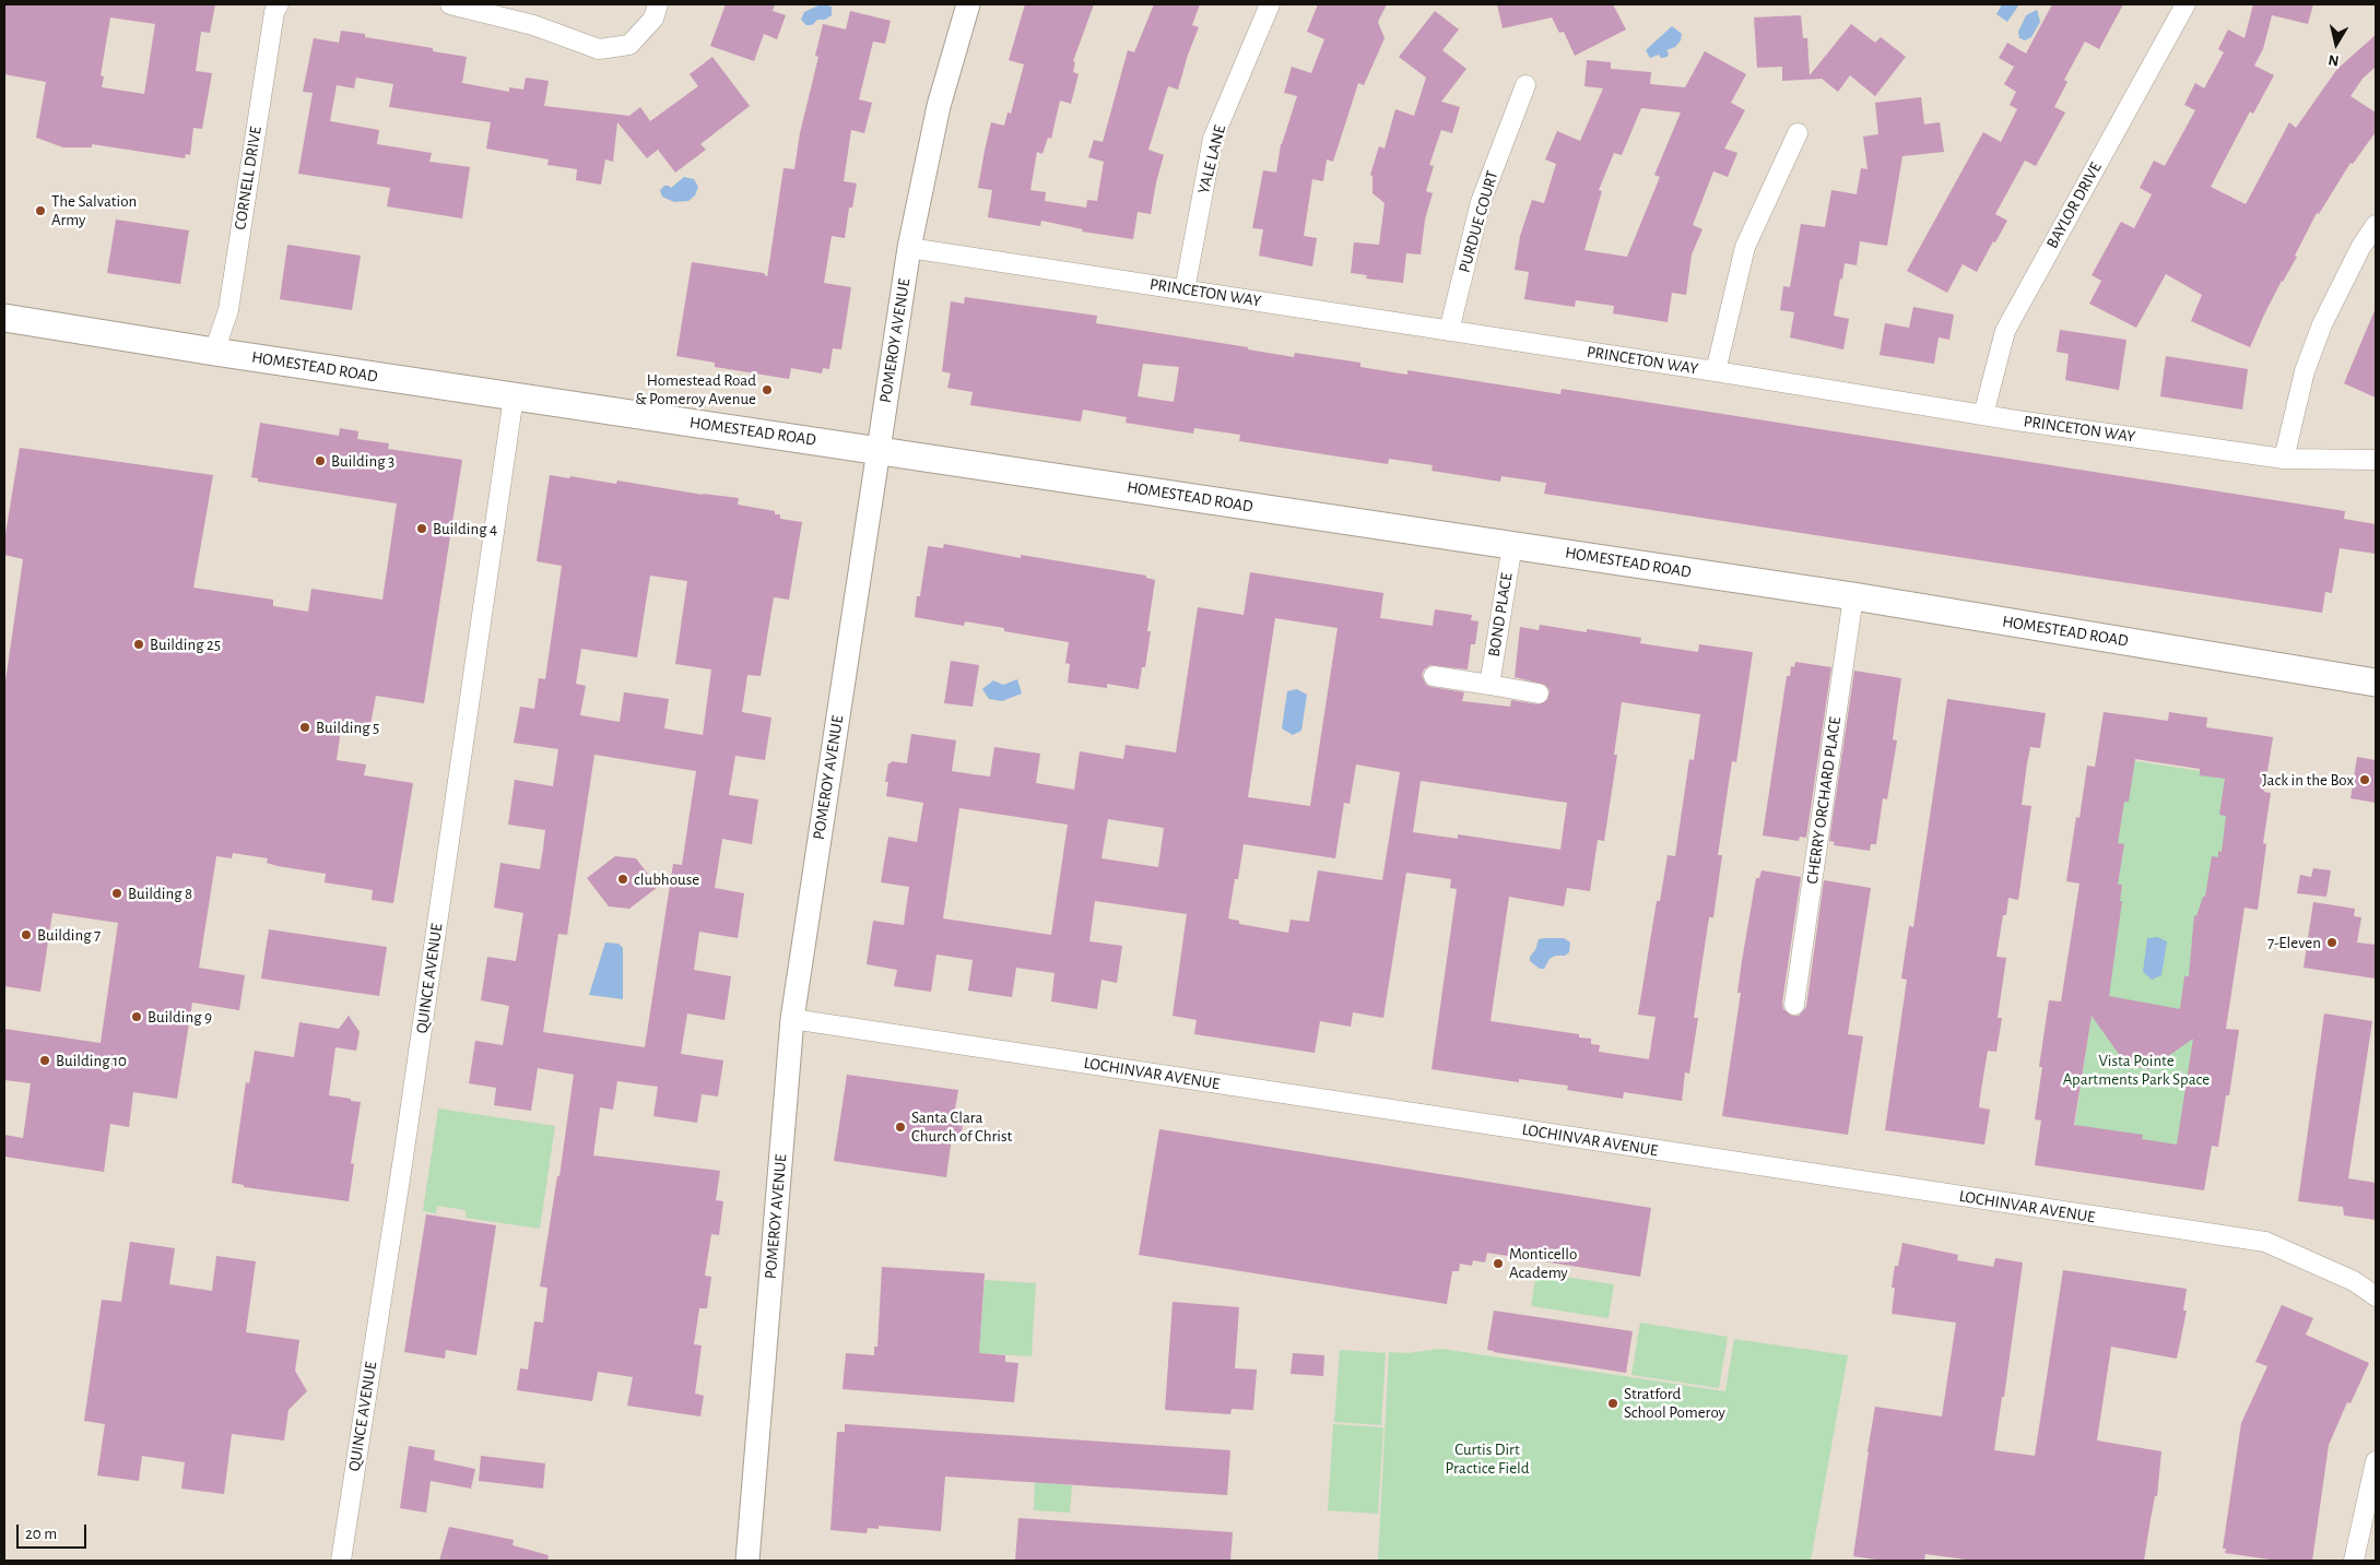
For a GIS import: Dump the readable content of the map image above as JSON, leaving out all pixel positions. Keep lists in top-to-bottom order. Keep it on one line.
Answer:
{"streets":{"main road":["HOMESTEAD ROAD"],"street":["YALE LANE","CORNELL DRIVE","BAYLOR DRIVE","PURDUE COURT","PRINCETON WAY","POMEROY AVENUE","BOND PLACE","CHERRY ORCHARD PLACE","QUINCE AVENUE","LOCHINVAR AVENUE"]},"crossings":[["YALE LANE","PRINCETON WAY"],["CORNELL DRIVE","HOMESTEAD ROAD"],["BAYLOR DRIVE","PRINCETON WAY"],["PURDUE COURT","PRINCETON WAY"],["PRINCETON WAY","POMEROY AVENUE"],["POMEROY AVENUE","HOMESTEAD ROAD"],["POMEROY AVENUE","LOCHINVAR AVENUE"],["HOMESTEAD ROAD","BOND PLACE"],["HOMESTEAD ROAD","CHERRY ORCHARD PLACE"],["HOMESTEAD ROAD","QUINCE AVENUE"]],"parks":["Vista Pointe Apartments Park Space","Curtis Dirt Practice Field"],"places":["The Salvation Army","Homestead Road & Pomeroy Avenue","Building 3","Building 4","Building 25","Building 5","Jack in the Box","clubhouse","Building 8","Building 7","7-Eleven","Building 9","Building 10","Santa Clara Church of Christ","Monticello Academy","Stratford School Pomeroy"],"scale_bar":"20 m","north":"bottom"}
